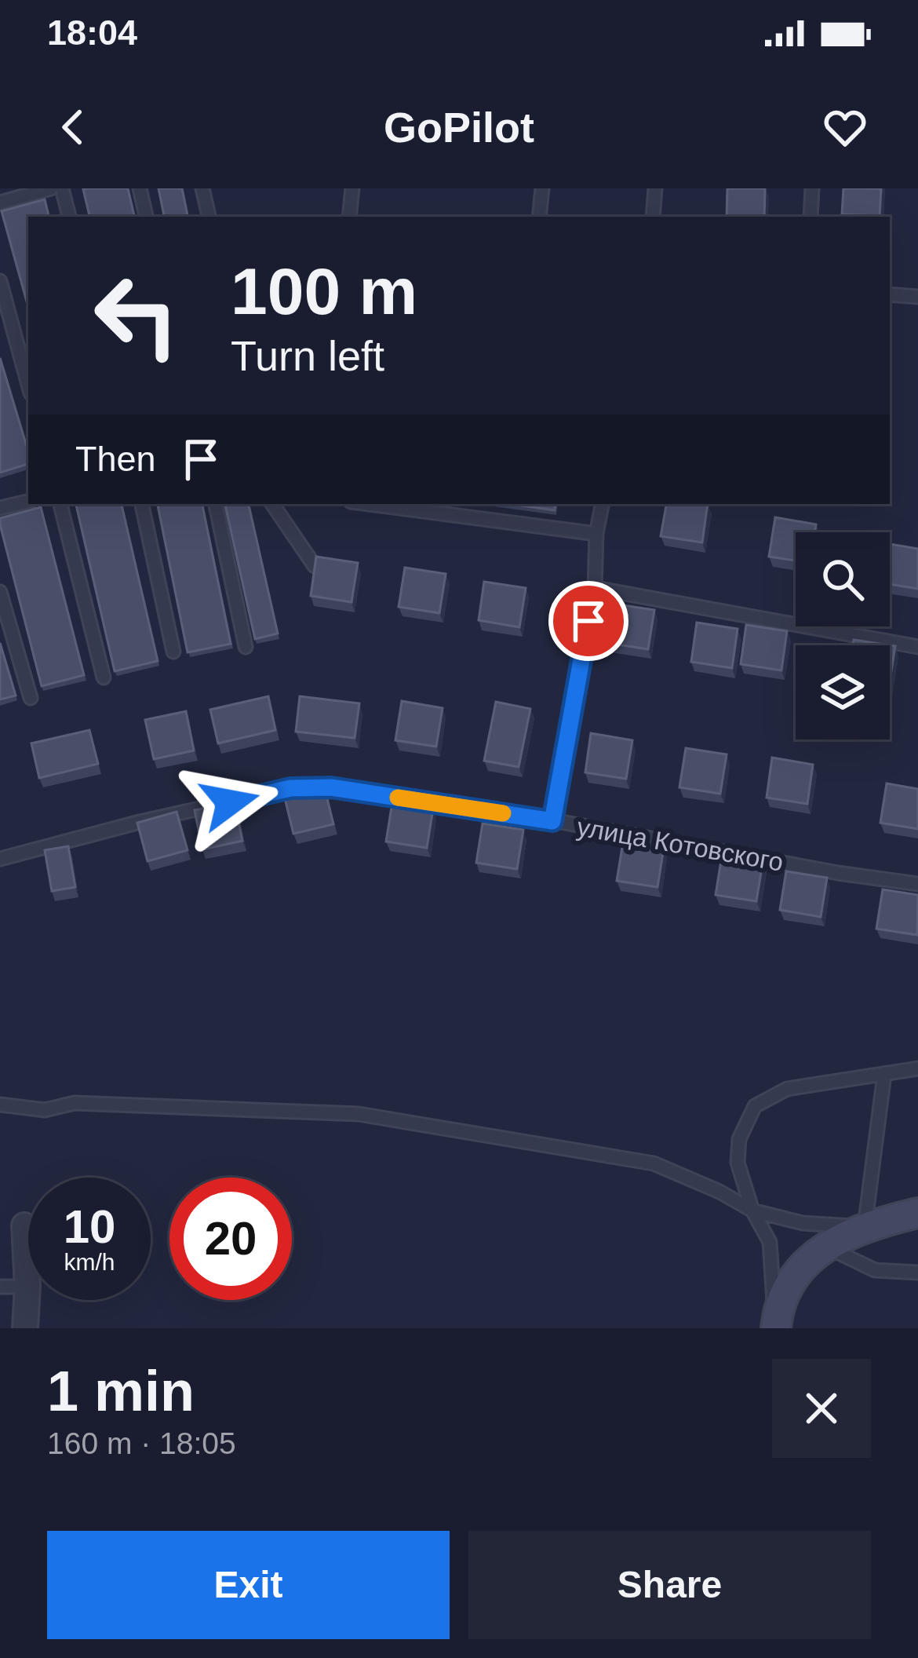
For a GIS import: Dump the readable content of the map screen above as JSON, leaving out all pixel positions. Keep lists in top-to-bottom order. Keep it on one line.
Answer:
{"streets":{"lane":["улица Котовского"]},"page":{"status":"18:04","header":"GoPilot","turn":["100 m","Turn left"],"then":"Then","speed":"10 km/h","limit":"20","heading":["1 min","160 m · 18:05"],"buttons":["Exit","Share"]}}
